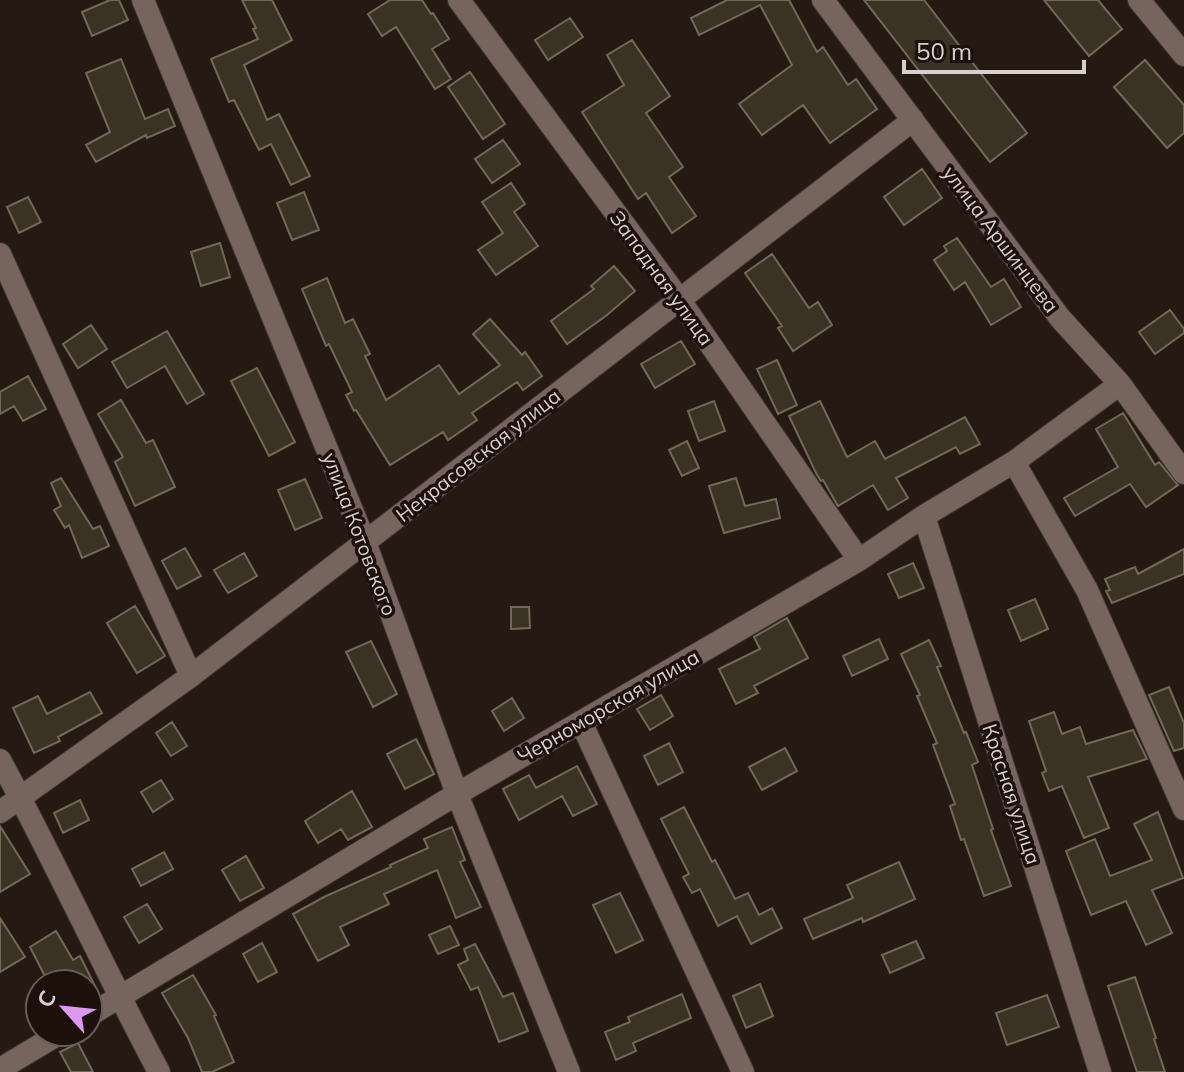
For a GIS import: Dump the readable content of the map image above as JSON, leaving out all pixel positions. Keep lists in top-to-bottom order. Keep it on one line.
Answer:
{"streets":{"street":["улица Аршинцева","Западная улица","Некрасовская улица","улица Котовского","Черноморская улица","Красная улица"]},"crossings":[["улица Аршинцева","Некрасовская улица"],["улица Аршинцева","Черноморская улица"],["Западная улица","Некрасовская улица"],["Западная улица","Черноморская улица"],["Некрасовская улица","улица Котовского"],["улица Котовского","Черноморская улица"],["Черноморская улица","Красная улица"]],"scale_bar":"50 m","north":"top left"}
